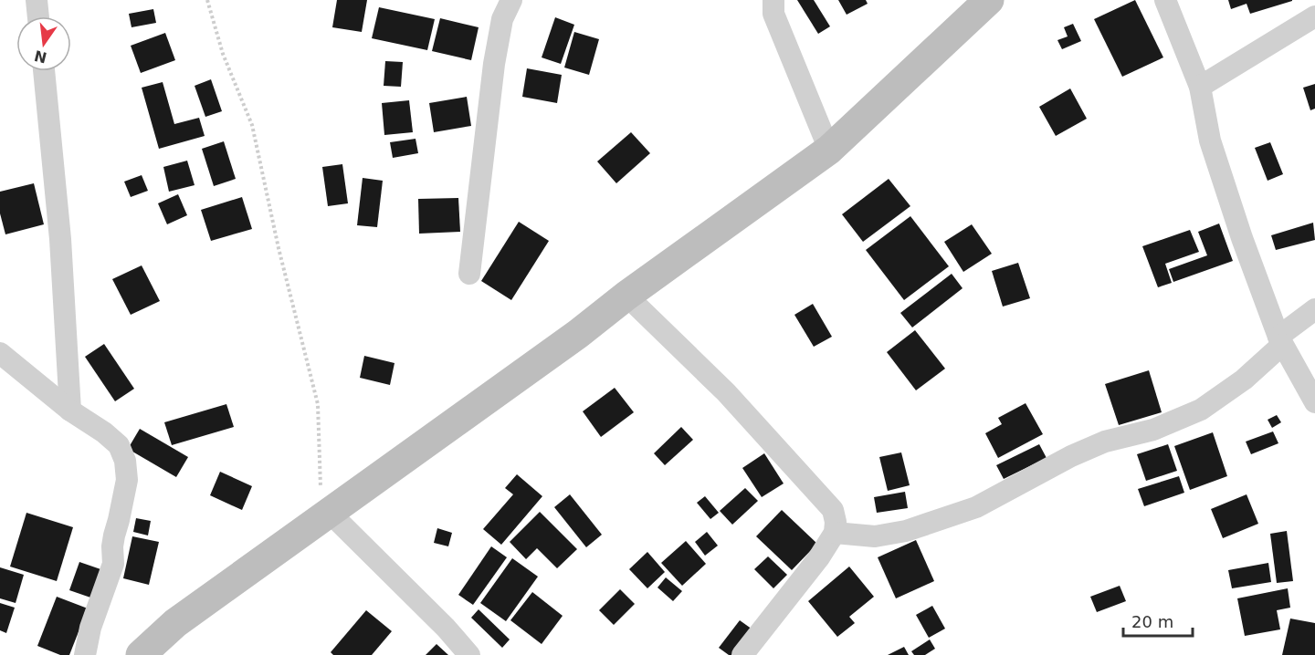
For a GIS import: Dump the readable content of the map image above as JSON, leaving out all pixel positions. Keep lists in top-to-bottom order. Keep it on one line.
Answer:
{"scale_bar":"20 m","north":"bottom"}
